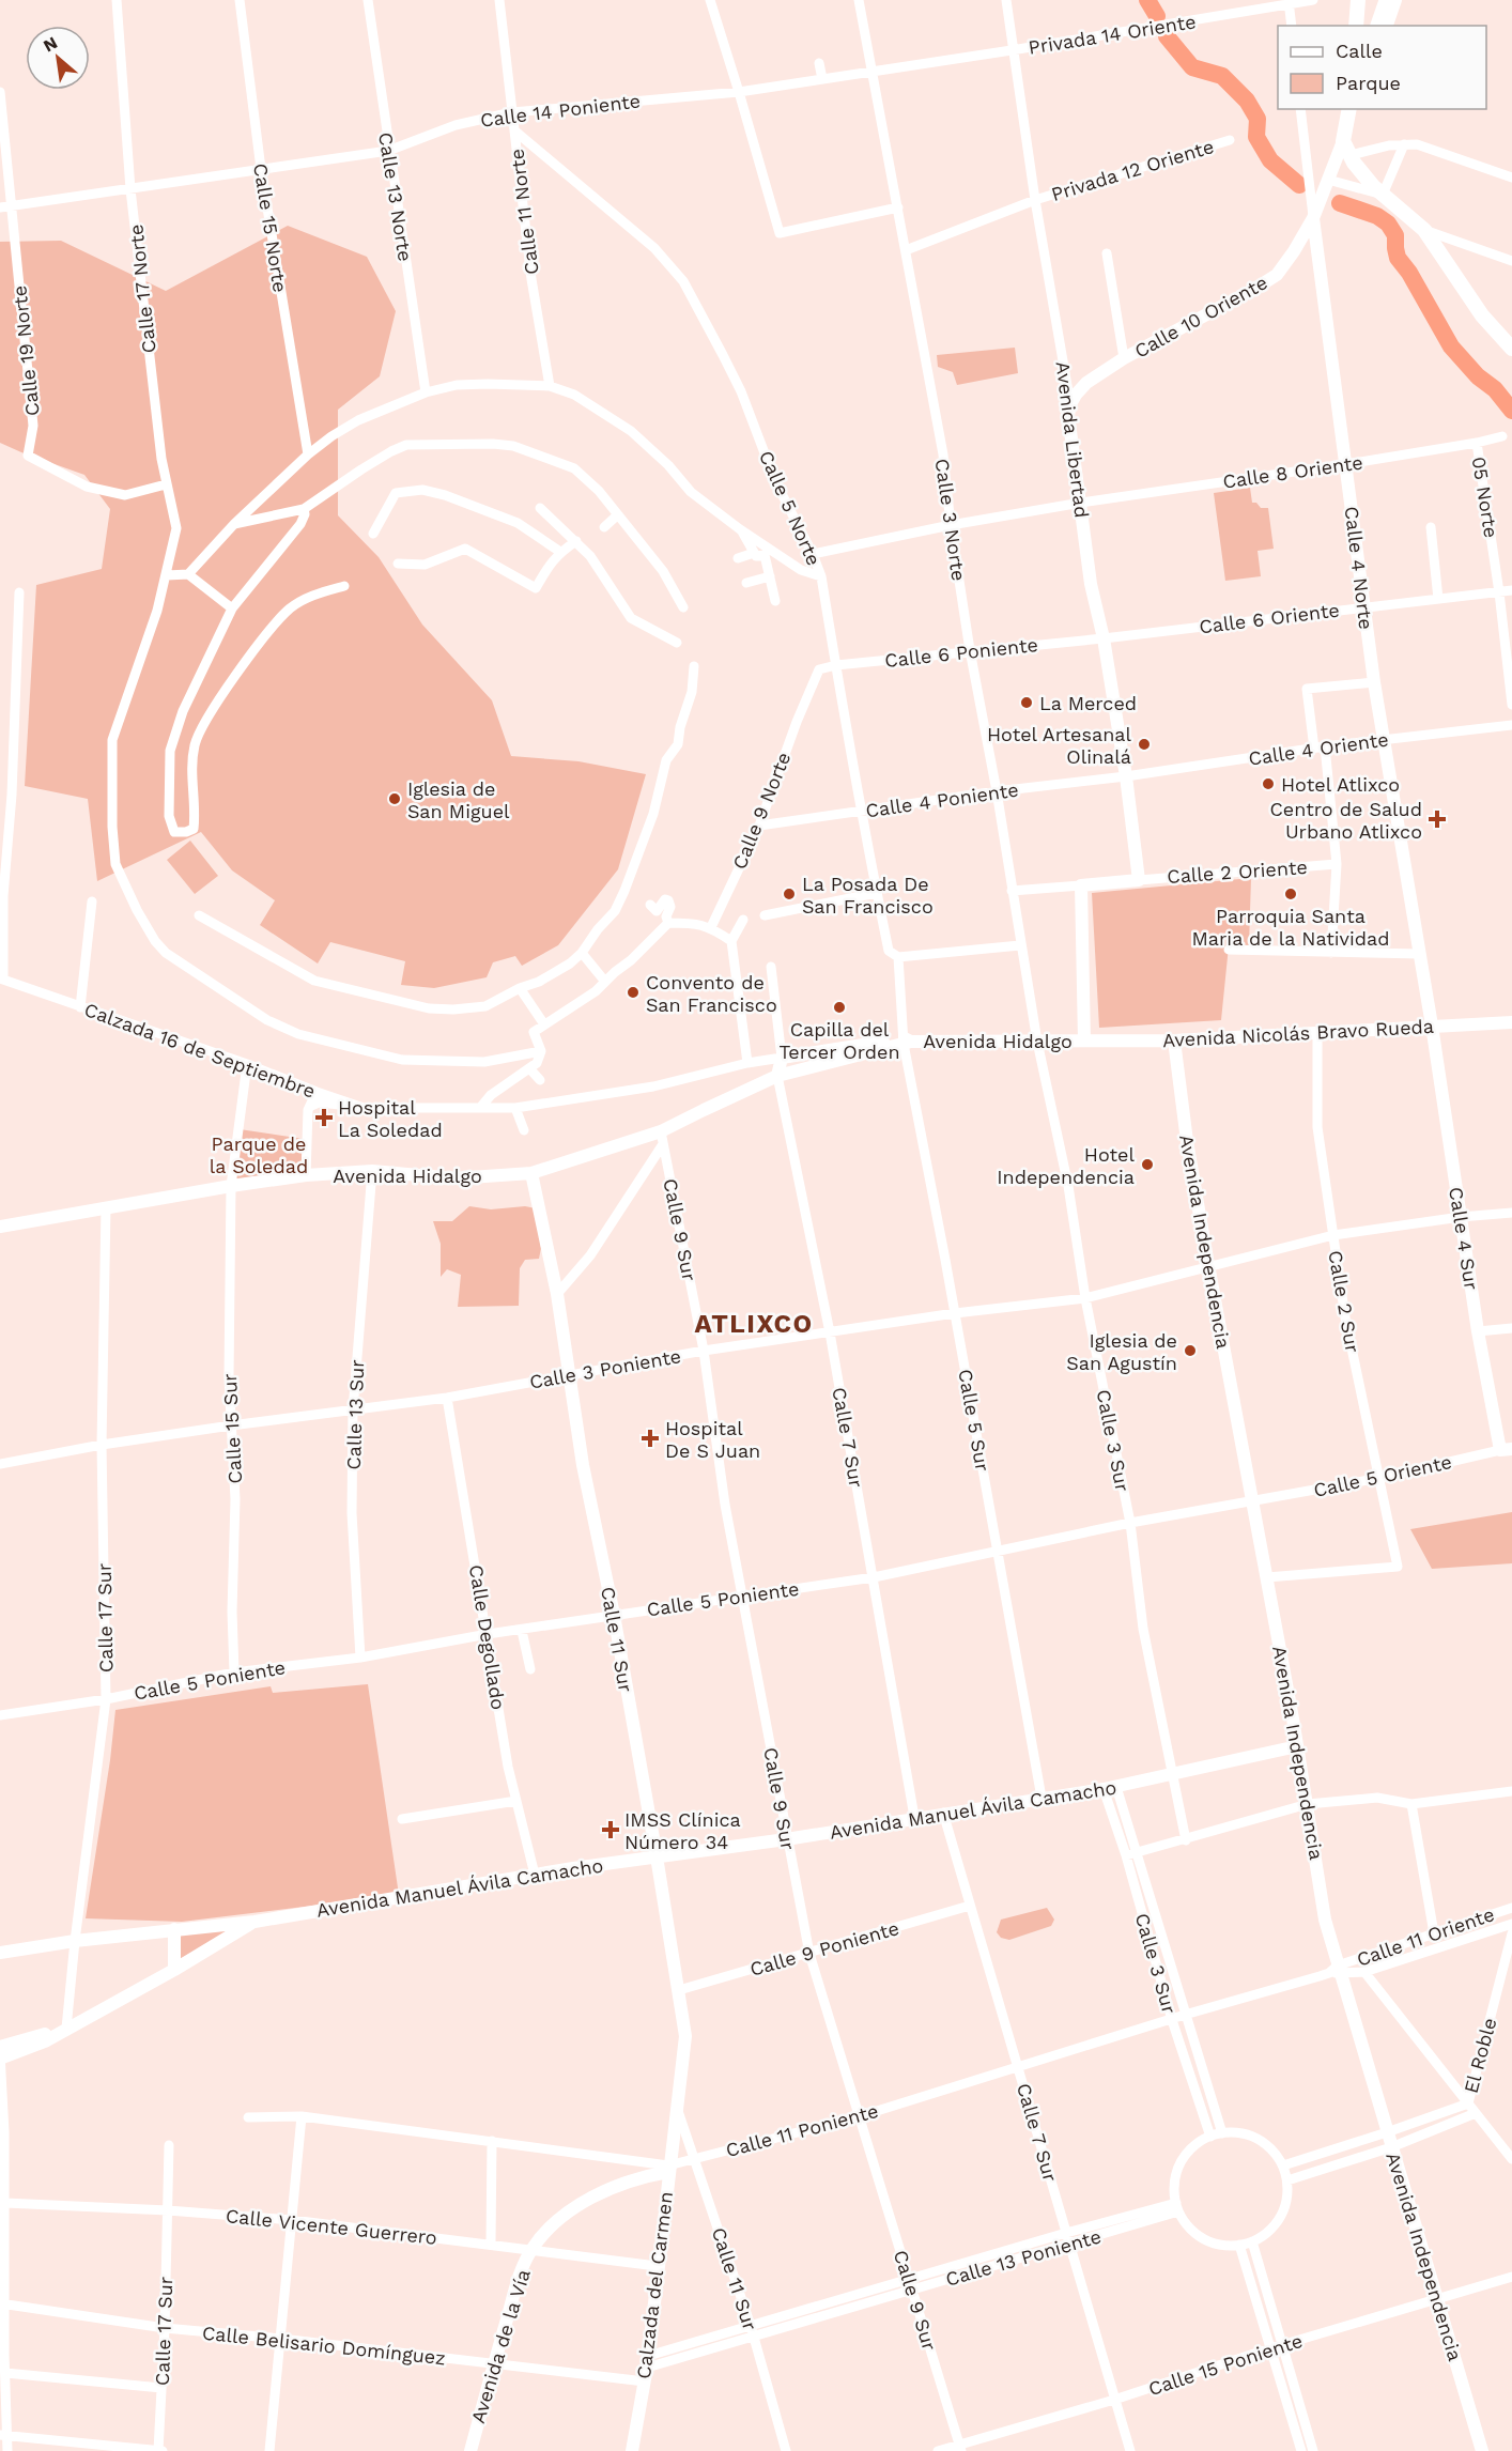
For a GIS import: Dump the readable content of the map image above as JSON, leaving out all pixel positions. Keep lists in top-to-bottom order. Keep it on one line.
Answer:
{"streets":{"main road":["Calle 10 Oriente","Avenida Libertad","Calle 4 Norte","Avenida Nicolás Bravo Rueda","Avenida Hidalgo","Calle 4 Sur","Avenida Independencia","Calle 7 Sur","Calle 11 Sur","Avenida Manuel Ávila Camacho","Calzada del Carmen","Avenida de la Vía"],"street":["Privada 14 Oriente","Calle 14 Poniente","Privada 12 Oriente","Calle 13 Norte","Calle 11 Norte","Calle 15 Norte","Calle 17 Norte","Calle 19 Norte","Calle 8 Oriente","05 Norte","Calle 5 Norte","Calle 3 Norte","Calle 6 Oriente","Calle 6 Poniente","Calle 4 Oriente","Calle 4 Poniente","Calle 9 Norte","Calle 2 Oriente","Calzada 16 de Septiembre","Calle 9 Sur","Calle 2 Sur","Calle 3 Poniente","Calle 13 Sur","Calle 5 Sur","Calle 15 Sur","Calle 3 Sur","Calle 5 Oriente","Calle 5 Poniente","Calle 17 Sur","Calle Degollado","Calle 11 Oriente","Calle 9 Poniente","El Roble","Calle 11 Poniente","Calle Vicente Guerrero","Calle 13 Poniente","Calle Belisario Domínguez","Calle 15 Poniente"]},"crossings":[["Privada 14 Oriente","Calle 14 Poniente"],["Privada 14 Oriente","Avenida Libertad"],["Calle 14 Poniente","Calle 13 Norte"],["Calle 14 Poniente","Calle 11 Norte"],["Calle 14 Poniente","Calle 15 Norte"],["Calle 14 Poniente","Calle 17 Norte"],["Calle 14 Poniente","Calle 19 Norte"],["Calle 14 Poniente","Avenida Libertad"],["Calle 14 Poniente","Calle 3 Norte"],["Privada 12 Oriente","Avenida Libertad"],["Privada 12 Oriente","Calle 3 Norte"],["Calle 11 Norte","Calle 5 Norte"],["Calle 17 Norte","Calle 19 Norte"],["Calle 10 Oriente","Avenida Libertad"],["Calle 10 Oriente","Calle 4 Norte"],["Avenida Libertad","Calle 8 Oriente"],["Avenida Libertad","Calle 6 Oriente"],["Avenida Libertad","Calle 6 Poniente"],["Avenida Libertad","Calle 4 Oriente"],["Avenida Libertad","Calle 4 Poniente"],["Avenida Libertad","Calle 2 Oriente"],["Calle 8 Oriente","05 Norte"],["Calle 8 Oriente","Calle 5 Norte"],["Calle 8 Oriente","Calle 3 Norte"],["Calle 8 Oriente","Calle 4 Norte"],["05 Norte","Calle 6 Oriente"],["Calle 5 Norte","Calle 6 Poniente"],["Calle 5 Norte","Calle 4 Poniente"],["Calle 5 Norte","Avenida Hidalgo"],["Calle 5 Norte","Calle 5 Sur"],["Calle 3 Norte","Calle 6 Poniente"],["Calle 3 Norte","Calle 4 Poniente"],["Calle 3 Norte","Avenida Hidalgo"],["Calle 3 Norte","Calle 3 Sur"],["Calle 4 Norte","Calle 6 Oriente"],["Calle 4 Norte","Calle 4 Oriente"],["Calle 4 Norte","Avenida Nicolás Bravo Rueda"],["Calle 4 Norte","Calle 4 Sur"],["Calle 6 Oriente","Calle 6 Poniente"],["Calle 6 Poniente","Calle 9 Norte"],["Calle 4 Oriente","Calle 4 Poniente"],["Calle 4 Poniente","Calle 9 Norte"],["Avenida Nicolás Bravo Rueda","Avenida Hidalgo"],["Avenida Nicolás Bravo Rueda","Calle 4 Sur"],["Avenida Nicolás Bravo Rueda","Avenida Independencia"],["Avenida Nicolás Bravo Rueda","Calle 2 Sur"],["Avenida Hidalgo","Calzada 16 de Septiembre"],["Avenida Hidalgo","Calle 9 Sur"],["Avenida Hidalgo","Calle 13 Sur"],["Avenida Hidalgo","Calle 5 Sur"],["Avenida Hidalgo","Calle 15 Sur"],["Avenida Hidalgo","Calle 7 Sur"],["Avenida Hidalgo","Calle 3 Sur"],["Avenida Hidalgo","Calle 17 Sur"],["Avenida Hidalgo","Calle 11 Sur"],["Calzada 16 de Septiembre","Calle 7 Sur"],["Calle 9 Sur","Calle 3 Poniente"],["Calle 9 Sur","Calle 5 Poniente"],["Calle 9 Sur","Avenida Manuel Ávila Camacho"],["Calle 9 Sur","Calle 9 Poniente"],["Calle 9 Sur","Calle 11 Poniente"],["Calle 9 Sur","Calle 13 Poniente"],["Calle 9 Sur","Calle 15 Poniente"],["Calle 4 Sur","Calle 3 Poniente"],["Calle 4 Sur","Calle 5 Oriente"],["Avenida Independencia","Calle 2 Sur"],["Avenida Independencia","Calle 3 Poniente"],["Avenida Independencia","Calle 5 Oriente"],["Avenida Independencia","Calle 5 Poniente"],["Avenida Independencia","Avenida Manuel Ávila Camacho"],["Avenida Independencia","Calle 11 Oriente"],["Avenida Independencia","Calle 11 Poniente"],["Avenida Independencia","Calle 15 Poniente"],["Calle 2 Sur","Calle 3 Poniente"],["Calle 2 Sur","Calle 5 Oriente"],["Calle 3 Poniente","Calle 13 Sur"],["Calle 3 Poniente","Calle 5 Sur"],["Calle 3 Poniente","Calle 15 Sur"],["Calle 3 Poniente","Calle 7 Sur"],["Calle 3 Poniente","Calle 3 Sur"],["Calle 3 Poniente","Calle 17 Sur"],["Calle 3 Poniente","Calle Degollado"],["Calle 3 Poniente","Calle 11 Sur"],["Calle 13 Sur","Calle 5 Poniente"],["Calle 5 Sur","Calle 5 Poniente"],["Calle 5 Sur","Avenida Manuel Ávila Camacho"],["Calle 15 Sur","Calle 5 Poniente"],["Calle 7 Sur","Calle 5 Poniente"],["Calle 7 Sur","Avenida Manuel Ávila Camacho"],["Calle 7 Sur","Calle 9 Poniente"],["Calle 7 Sur","Calle 11 Poniente"],["Calle 7 Sur","Calle 13 Poniente"],["Calle 7 Sur","Calle 15 Poniente"],["Calle 3 Sur","Calle 5 Poniente"],["Calle 3 Sur","Avenida Manuel Ávila Camacho"],["Calle 3 Sur","Calle 11 Poniente"],["Calle 3 Sur","Calle 13 Poniente"],["Calle 5 Oriente","Calle 5 Poniente"],["Calle 5 Poniente","Calle 17 Sur"],["Calle 5 Poniente","Calle Degollado"],["Calle 5 Poniente","Calle 11 Sur"],["Calle 17 Sur","Avenida Manuel Ávila Camacho"],["Calle 17 Sur","Calle Vicente Guerrero"],["Calle 17 Sur","Calle Belisario Domínguez"],["Calle Degollado","Avenida Manuel Ávila Camacho"],["Calle 11 Sur","Avenida Manuel Ávila Camacho"],["Calle 11 Sur","Calle 9 Poniente"],["Calle 11 Sur","Calle 11 Poniente"],["Calle 11 Sur","Calle 13 Poniente"],["Calle 11 Sur","Calzada del Carmen"],["Calle 11 Oriente","Calle 11 Poniente"],["Calle 11 Poniente","Calzada del Carmen"],["Calle 11 Poniente","Avenida de la Vía"],["Calle Vicente Guerrero","Calzada del Carmen"],["Calle Vicente Guerrero","Avenida de la Vía"],["Calle 13 Poniente","Calzada del Carmen"],["Calzada del Carmen","Calle Belisario Domínguez"],["Calzada del Carmen","Avenida de la Vía"],["Calle Belisario Domínguez","Avenida de la Vía"]],"districts":["ATLIXCO"],"parks":["Parque de la Soledad"],"places":{"other":["La Merced","Hotel Artesanal Olinalá","Hotel Atlixco","Iglesia de San Miguel","La Posada De San Francisco","Parroquia Santa Maria de la Natividad","Convento de San Francisco","Capilla del Tercer Orden","Hotel Independencia","Iglesia de San Agustín"],"health":["Centro de Salud Urbano Atlixco","Hospital La Soledad","Hospital De S Juan","IMSS Clínica Número 34"]},"legend":["Calle","Parque"],"north":"top left"}
